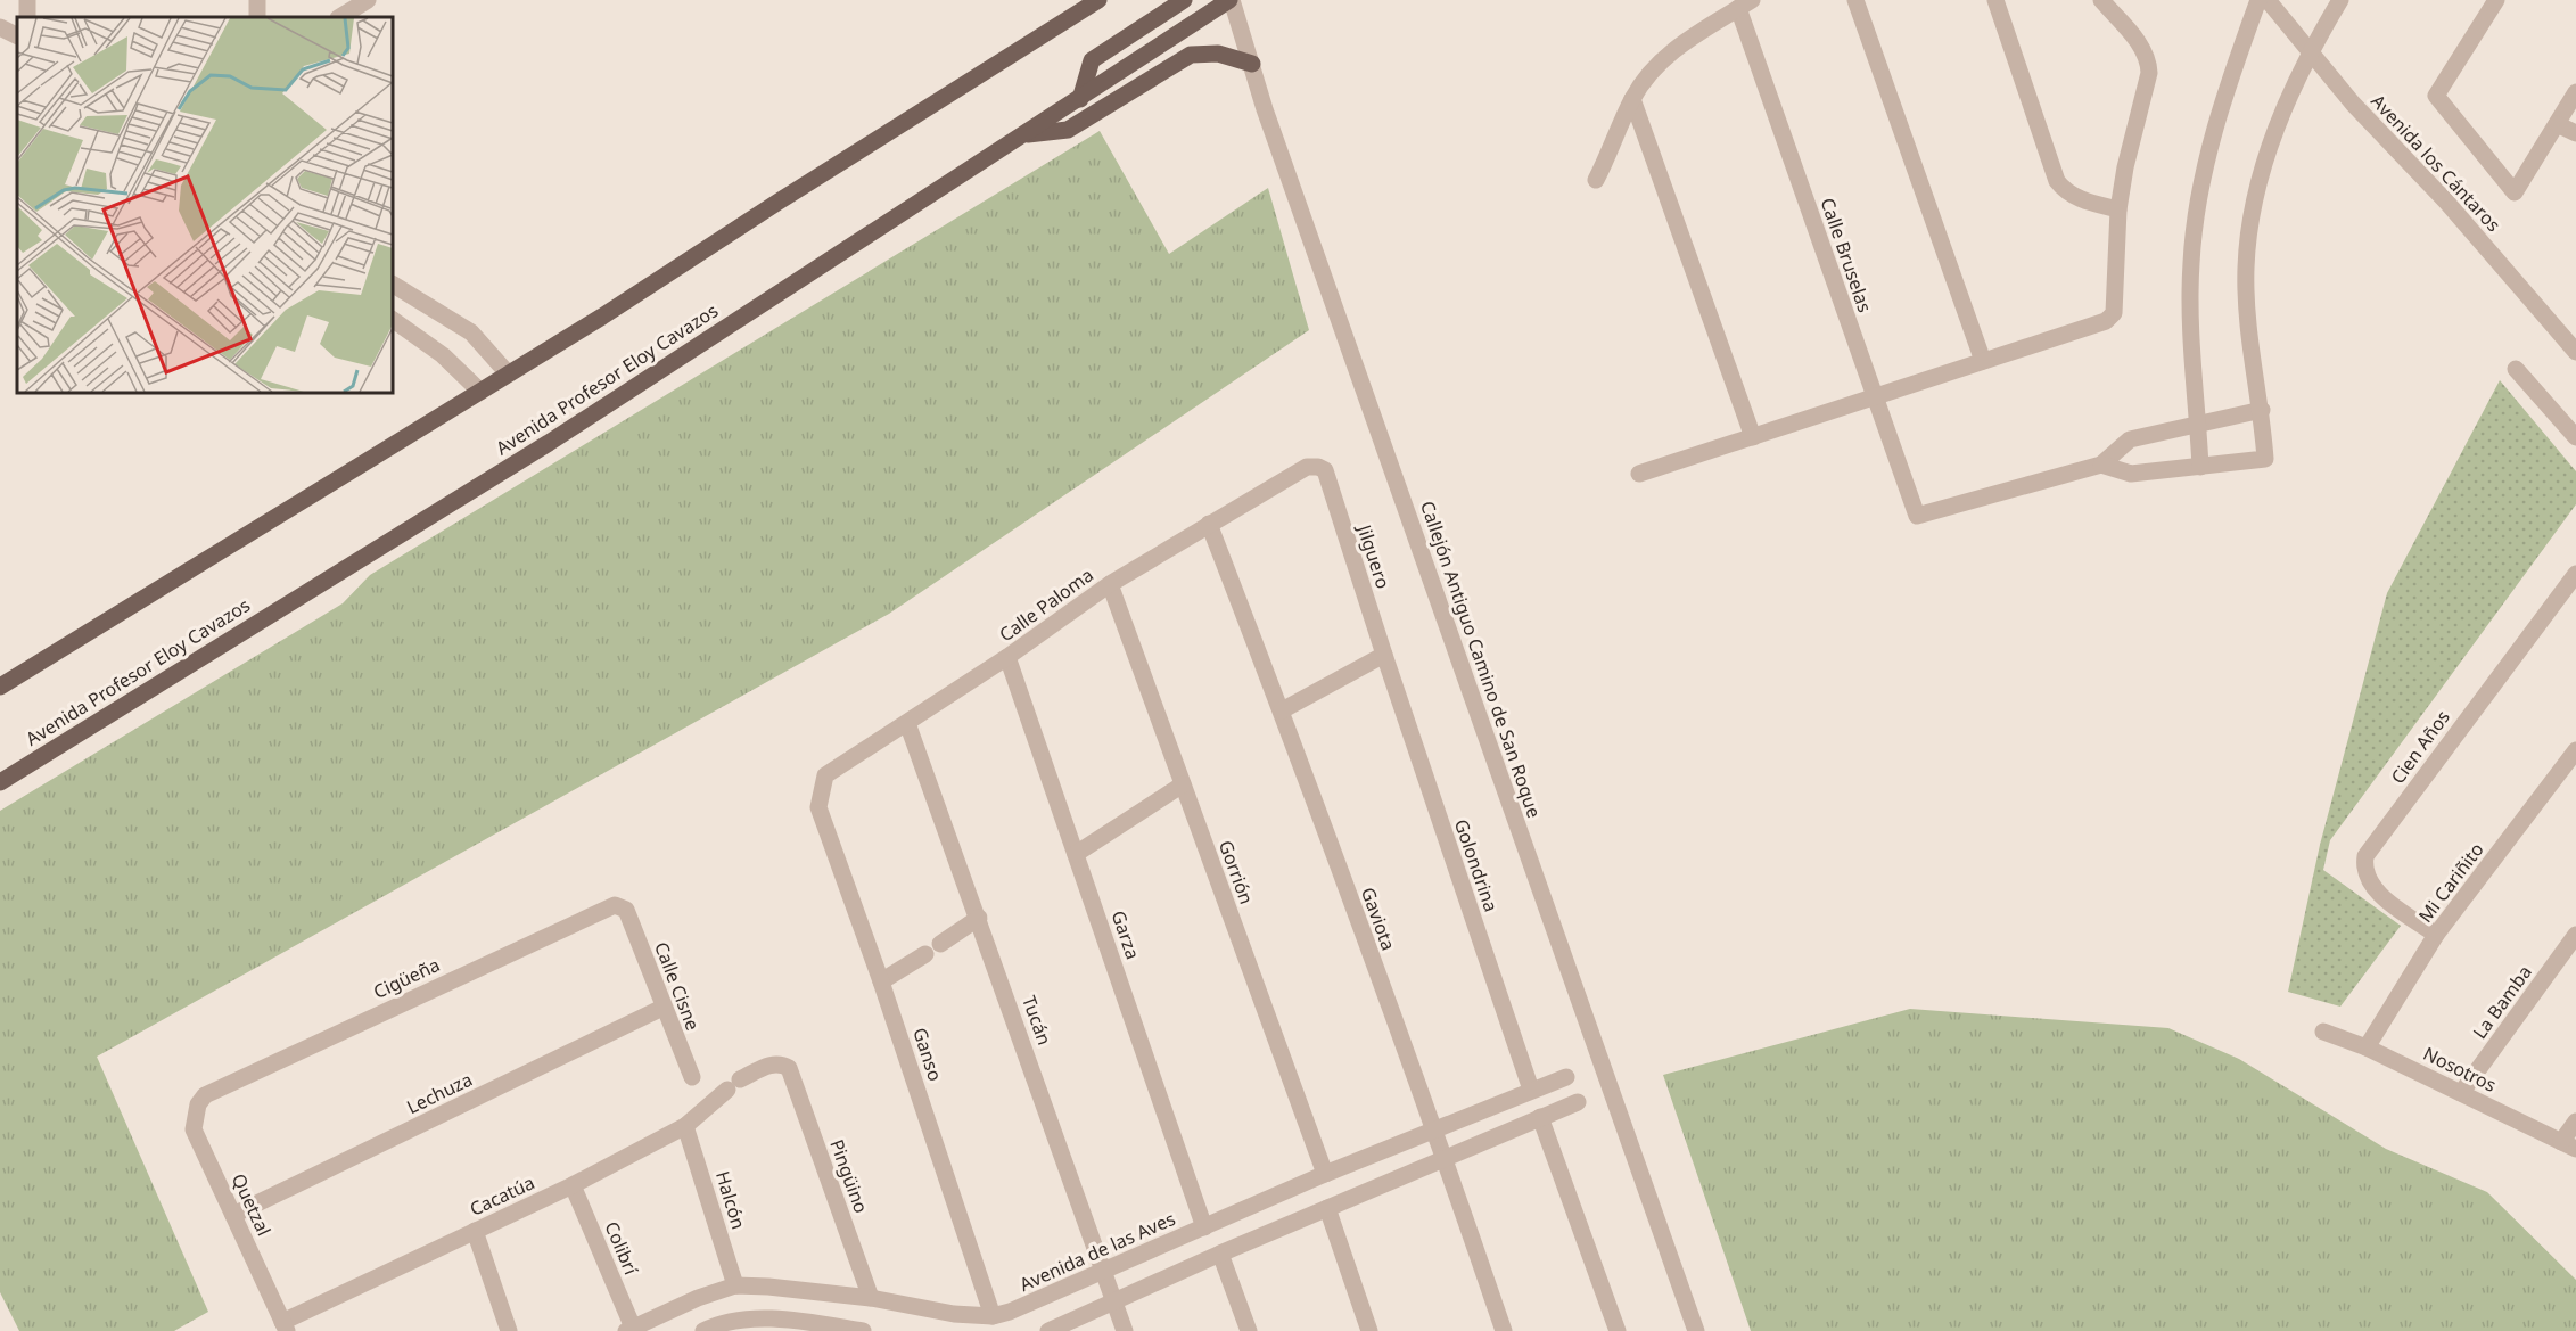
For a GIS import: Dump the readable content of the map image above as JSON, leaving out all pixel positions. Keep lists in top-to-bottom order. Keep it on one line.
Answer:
{"streets":{"main road":["Avenida Profesor Eloy Cavazos"],"street":["Avenida los Cántaros","Calle Bruselas","Jilguero","Calle Paloma","Callejón Antiguo Camino de San Roque","Cien Años","Golondrina","Gorrión","Mi Cariñito","Gaviota","Garza","Cigüeña","Calle Cisne","La Bamba","Tucán","Ganso","Nosotros","Lechuza","Pingüino","Cacatúa","Halcón","Quetzal","Colibrí","Avenida de las Aves"]},"crossings":[["Avenida Profesor Eloy Cavazos","Callejón Antiguo Camino de San Roque"],["Jilguero","Calle Paloma"],["Jilguero","Golondrina"],["Calle Paloma","Gorrión"],["Calle Paloma","Gaviota"],["Calle Paloma","Garza"],["Calle Paloma","Tucán"],["Calle Paloma","Ganso"],["Cien Años","Mi Cariñito"],["Golondrina","Avenida de las Aves"],["Gorrión","Avenida de las Aves"],["Mi Cariñito","Nosotros"],["Gaviota","Avenida de las Aves"],["Garza","Avenida de las Aves"],["Cigüeña","Calle Cisne"],["Cigüeña","Quetzal"],["Calle Cisne","Lechuza"],["La Bamba","Nosotros"],["Tucán","Avenida de las Aves"],["Ganso","Avenida de las Aves"],["Lechuza","Quetzal"],["Pingüino","Cacatúa"],["Pingüino","Avenida de las Aves"],["Cacatúa","Halcón"],["Cacatúa","Quetzal"],["Cacatúa","Colibrí"],["Halcón","Avenida de las Aves"],["Colibrí","Avenida de las Aves"]]}
